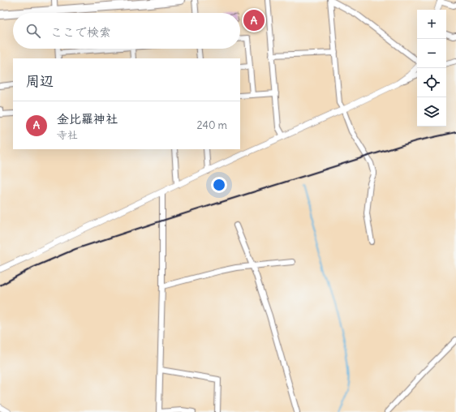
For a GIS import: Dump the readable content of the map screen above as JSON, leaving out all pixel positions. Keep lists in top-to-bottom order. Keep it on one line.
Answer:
{"page":{"pins":"A","map_buttons":["+","−"],"search":"ここで検索","heading":"周辺","list":[{"mark":"A","name":"金比羅神社","note":"寺社","value":"240 m"}]}}
